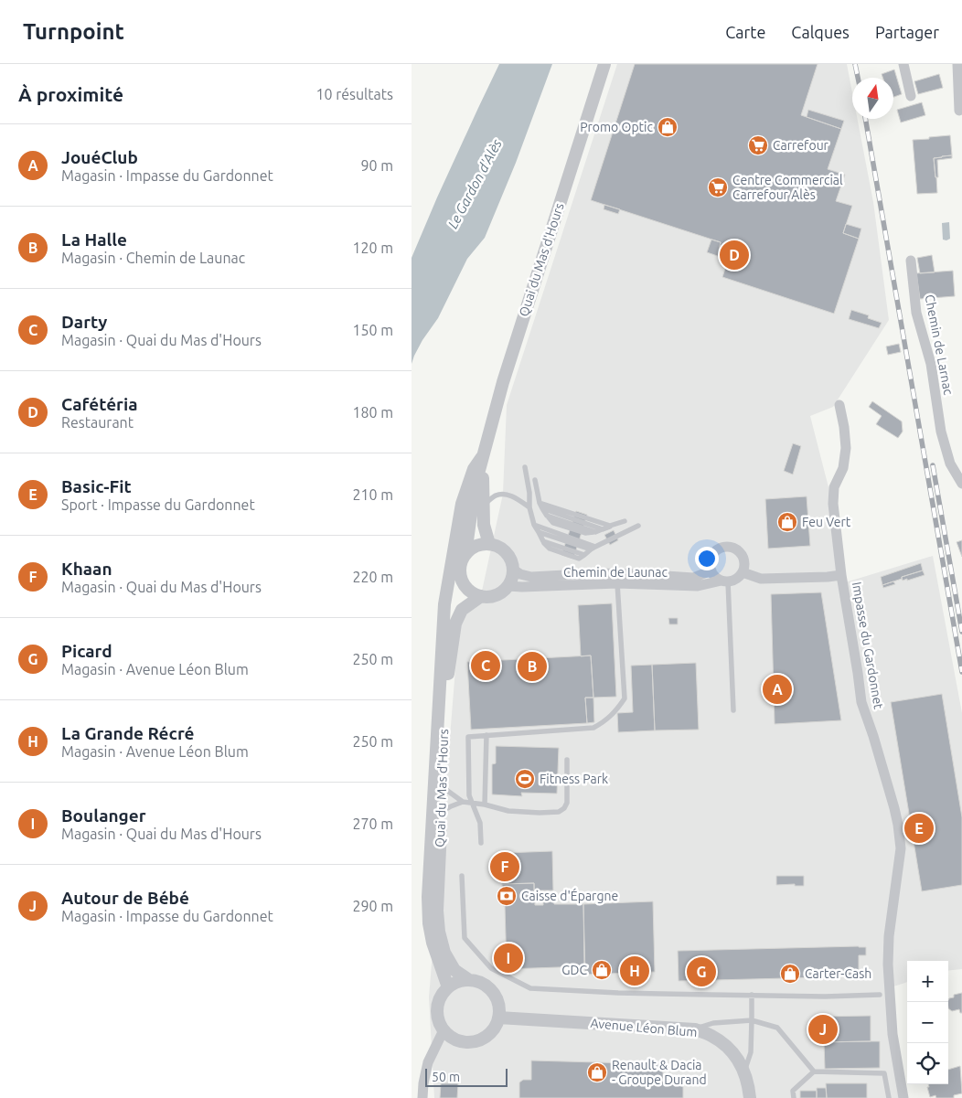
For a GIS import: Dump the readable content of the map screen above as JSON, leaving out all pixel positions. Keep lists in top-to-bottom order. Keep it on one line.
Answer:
{"streets":{"street":["Quai du Mas d'Hours","Chemin de Larnac","Chemin de Launac","Impasse du Gardonnet","Avenue Léon Blum"]},"crossings":[["Quai du Mas d'Hours","Chemin de Launac"],["Quai du Mas d'Hours","Avenue Léon Blum"]],"water":["Le Gardon d'Alès"],"places":{"shop":["Promo Optic","Feu Vert","GDC","Carter-Cash","Renault & Dacia - Groupe Durand"],"supermarket":["Carrefour","Centre Commercial Carrefour Alès"],"sports":["Fitness Park"],"bank":["Caisse d'Épargne"]},"scale_bar":"50 m","north":"top","page":{"header":"Turnpoint","nav":["Carte","Calques","Partager"],"heading":["À proximité","10 résultats"],"list":[{"mark":"A","name":"JouéClub","note":"Magasin · Impasse du Gardonnet","value":"90 m"},{"mark":"B","name":"La Halle","note":"Magasin · Chemin de Launac","value":"120 m"},{"mark":"C","name":"Darty","note":"Magasin · Quai du Mas d'Hours","value":"150 m"},{"mark":"D","name":"Cafétéria","note":"Restaurant","value":"180 m"},{"mark":"E","name":"Basic-Fit","note":"Sport · Impasse du Gardonnet","value":"210 m"},{"mark":"F","name":"Khaan","note":"Magasin · Quai du Mas d'Hours","value":"220 m"},{"mark":"G","name":"Picard","note":"Magasin · Avenue Léon Blum","value":"250 m"},{"mark":"H","name":"La Grande Récré","note":"Magasin · Avenue Léon Blum","value":"250 m"},{"mark":"I","name":"Boulanger","note":"Magasin · Quai du Mas d'Hours","value":"270 m"},{"mark":"J","name":"Autour de Bébé","note":"Magasin · Impasse du Gardonnet","value":"290 m"}],"pins":["D","C","B","A","E","F","I","H","G","J"],"map_buttons":["+","−"],"scale":"50 m"}}
